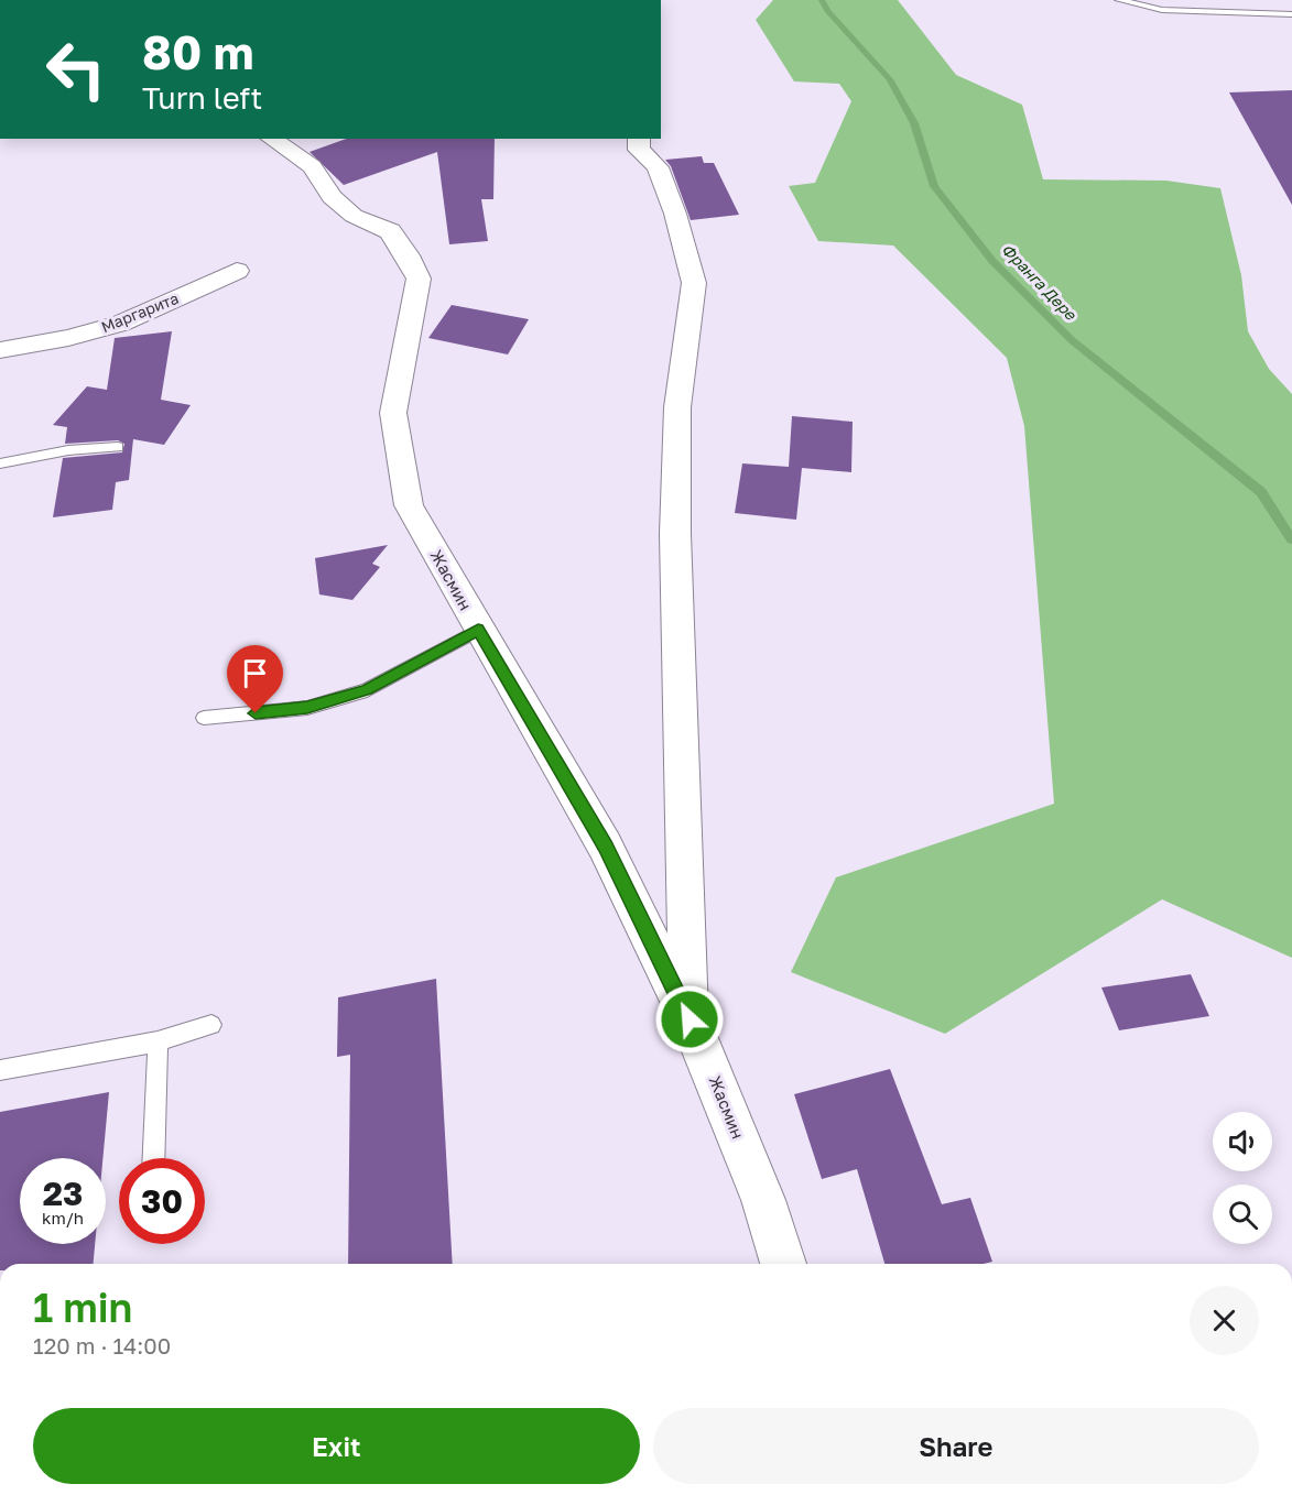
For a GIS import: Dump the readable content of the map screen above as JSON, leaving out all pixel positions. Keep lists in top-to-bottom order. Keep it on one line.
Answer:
{"streets":{"street":["Маргарита","Жасмин"]},"water":["Франга Дере"],"page":{"turn":["80 m","Turn left"],"speed":"23 km/h","limit":"30","heading":["1 min","120 m · 14:00"],"buttons":["Exit","Share"]}}
